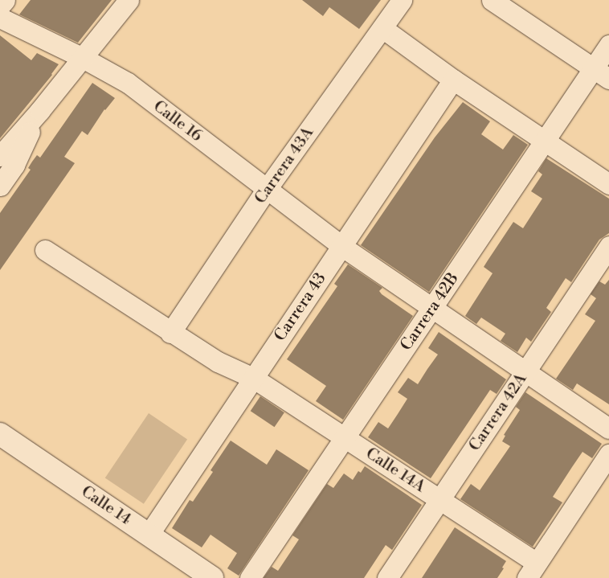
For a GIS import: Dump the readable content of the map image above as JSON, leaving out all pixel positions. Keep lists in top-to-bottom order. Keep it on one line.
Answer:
{"streets":{"street":["Calle 16","Carrera 43A","Carrera 43","Carrera 42B","Carrera 42A","Calle 14A","Calle 14"]},"crossings":[["Calle 16","Carrera 43A"],["Calle 16","Carrera 43"],["Calle 16","Carrera 42B"],["Calle 16","Carrera 42A"],["Carrera 43A","Calle 14A"],["Carrera 43","Calle 14A"],["Carrera 43","Calle 14"],["Carrera 42B","Calle 14A"],["Carrera 42A","Calle 14A"]]}
